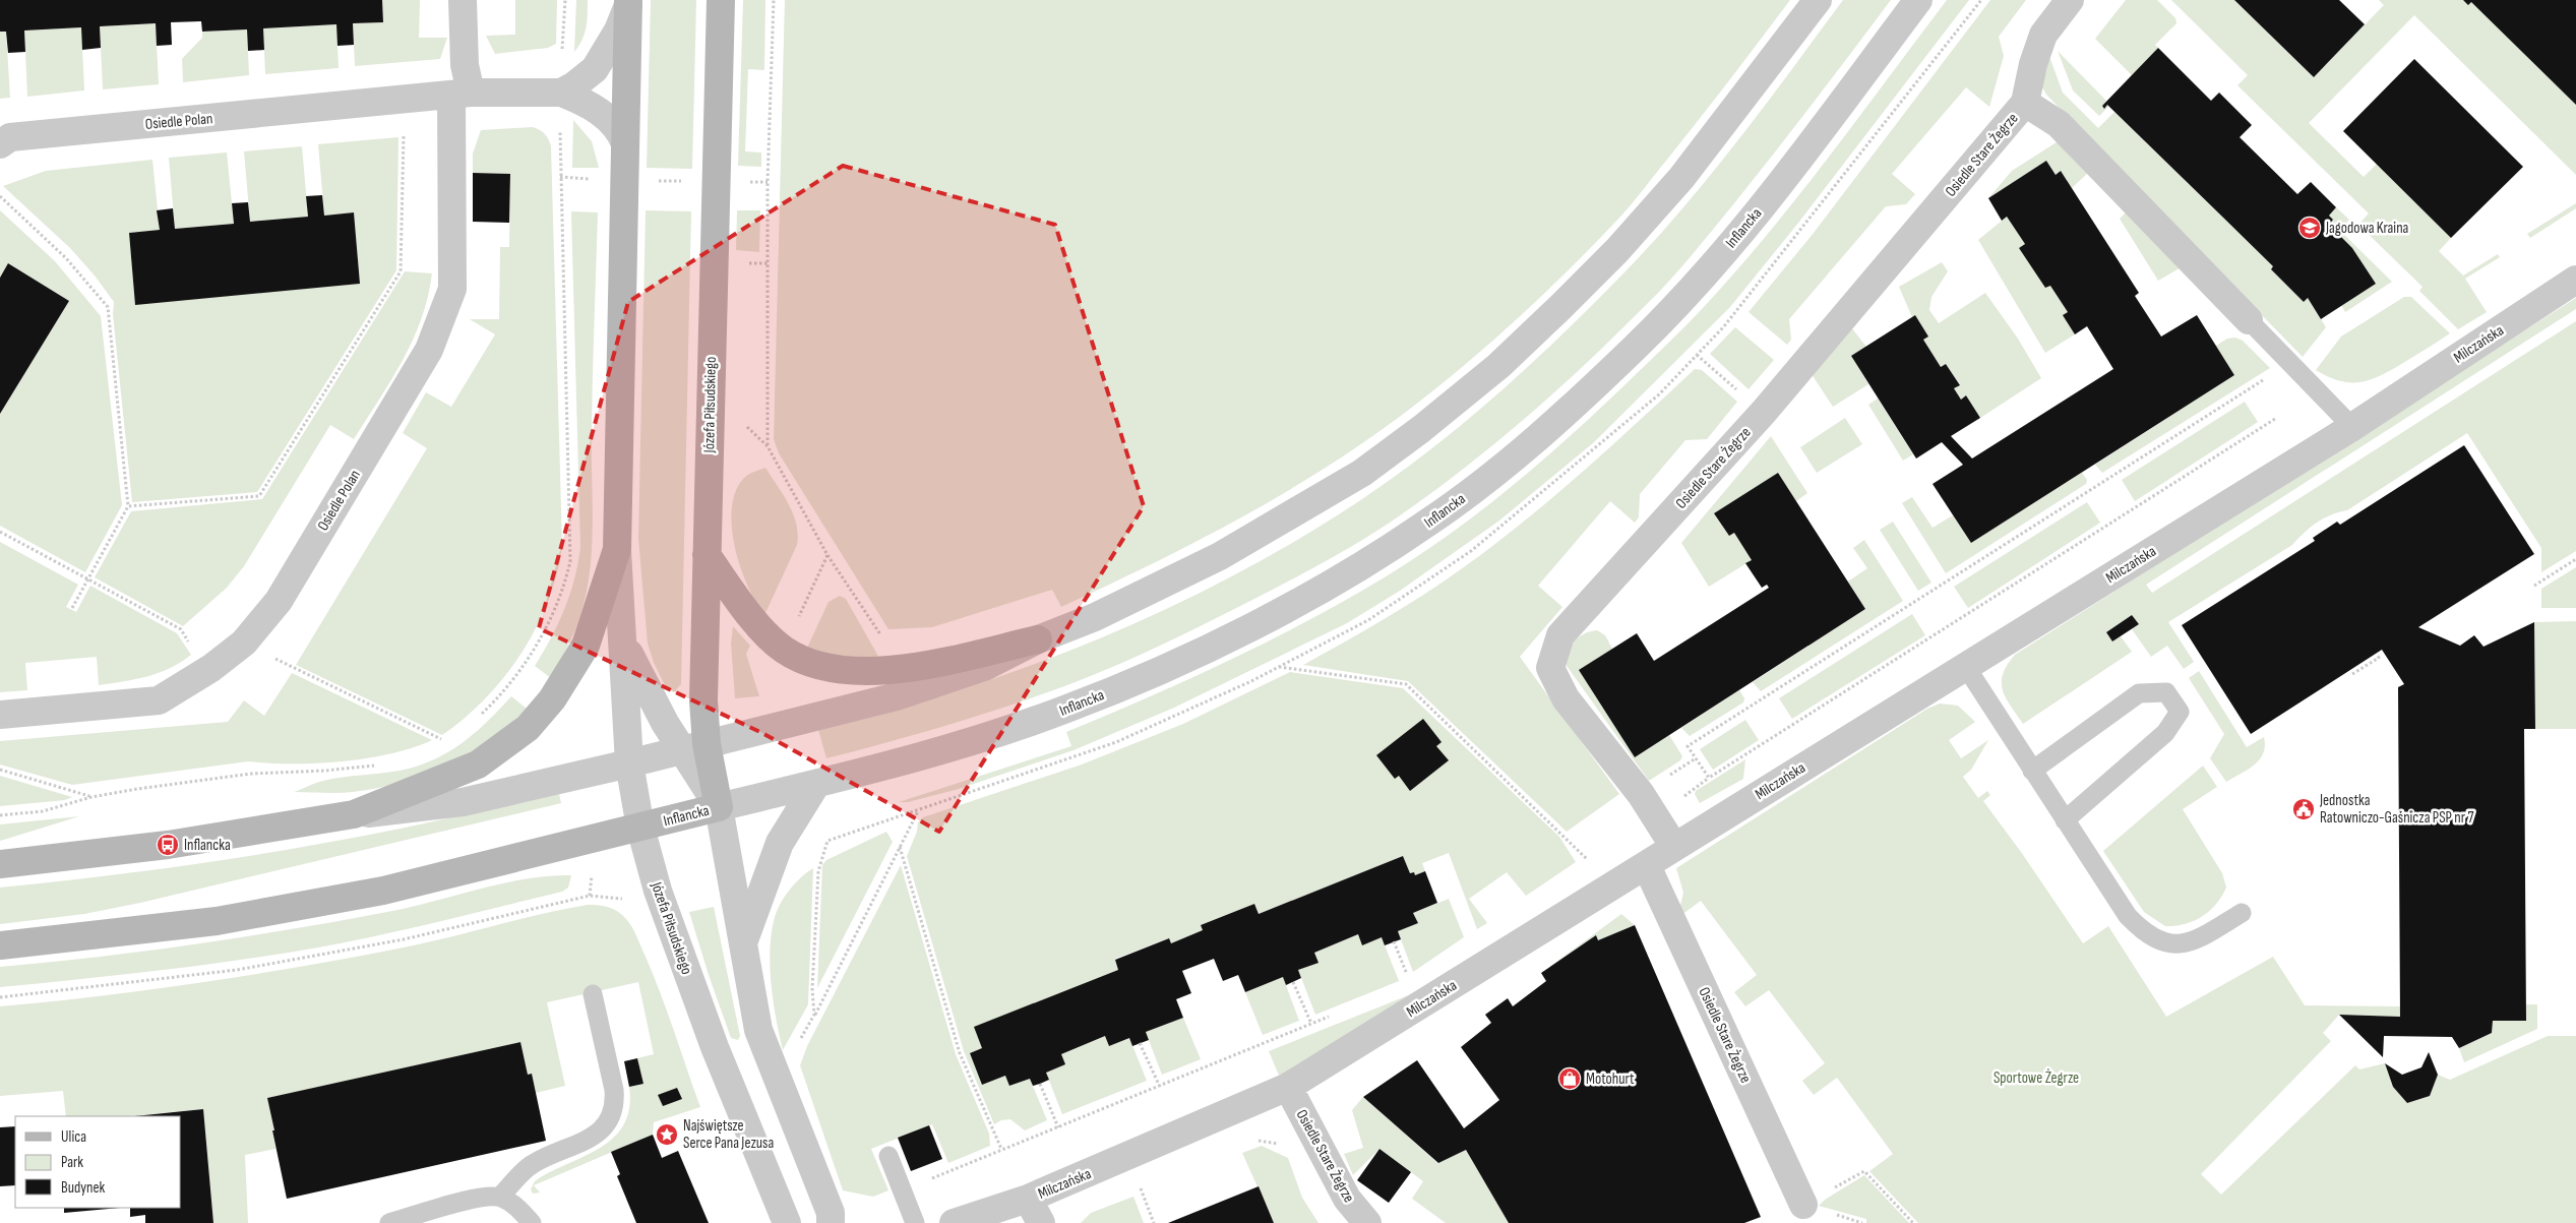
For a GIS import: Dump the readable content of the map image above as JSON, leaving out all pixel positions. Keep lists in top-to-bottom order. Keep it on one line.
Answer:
{"streets":{"street":["Osiedle Polan","Osiedle Stare Żegrze","Inflancka","Milczańska","Józefa Piłsudskiego"]},"crossings":[["Osiedle Polan","Józefa Piłsudskiego"],["Osiedle Stare Żegrze","Milczańska"],["Inflancka","Józefa Piłsudskiego"]],"parks":["Sportowe Żegrze"],"places":{"school or university":["Jagodowa Kraina"],"public building":["Jednostka Ratowniczo-Gaśnicza PSP nr 7"],"bus stop":["Inflancka"],"shop":["Motohurt"],"place":["Najświętsze Serce Pana Jezusa"]},"legend":["Ulica","Park","Budynek"]}
